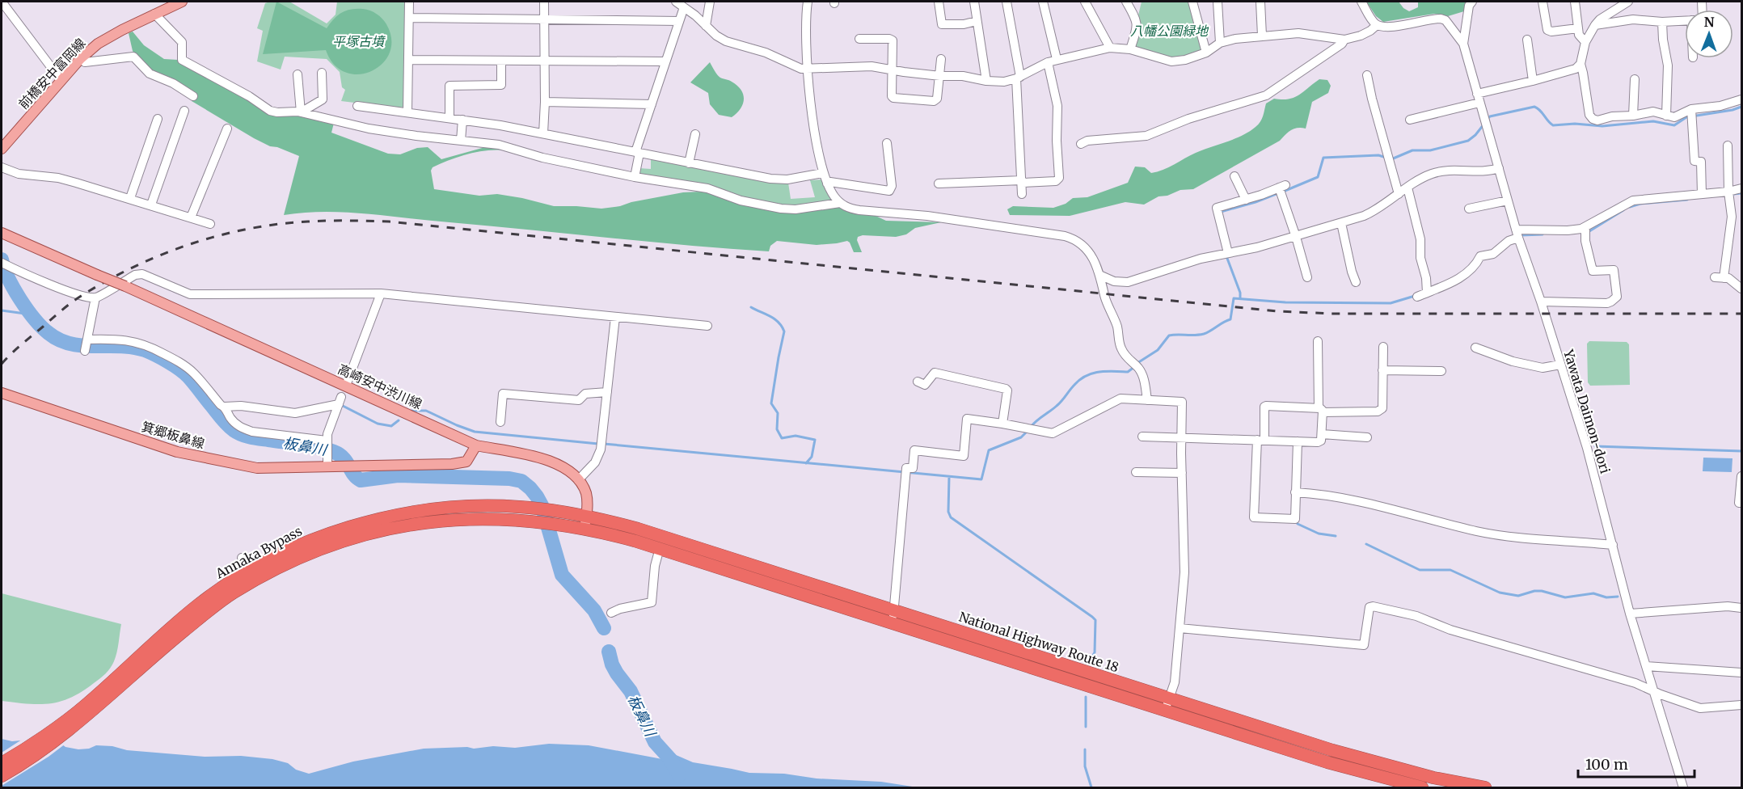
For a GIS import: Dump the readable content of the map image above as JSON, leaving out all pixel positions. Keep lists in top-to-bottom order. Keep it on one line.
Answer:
{"streets":{"highway":["Annaka Bypass","National Highway Route 18"],"main road":["前橋安中富岡線","高崎安中渋川線","箕郷板鼻線"],"street":["Yawata Daimon-dori"]},"crossings":[["高崎安中渋川線","箕郷板鼻線"],["高崎安中渋川線","Annaka Bypass"],["高崎安中渋川線","National Highway Route 18"],["Annaka Bypass","National Highway Route 18"]],"water":["板鼻川"],"parks":["八幡公園緑地","平塚古墳"],"scale_bar":"100 m","north":"top"}
